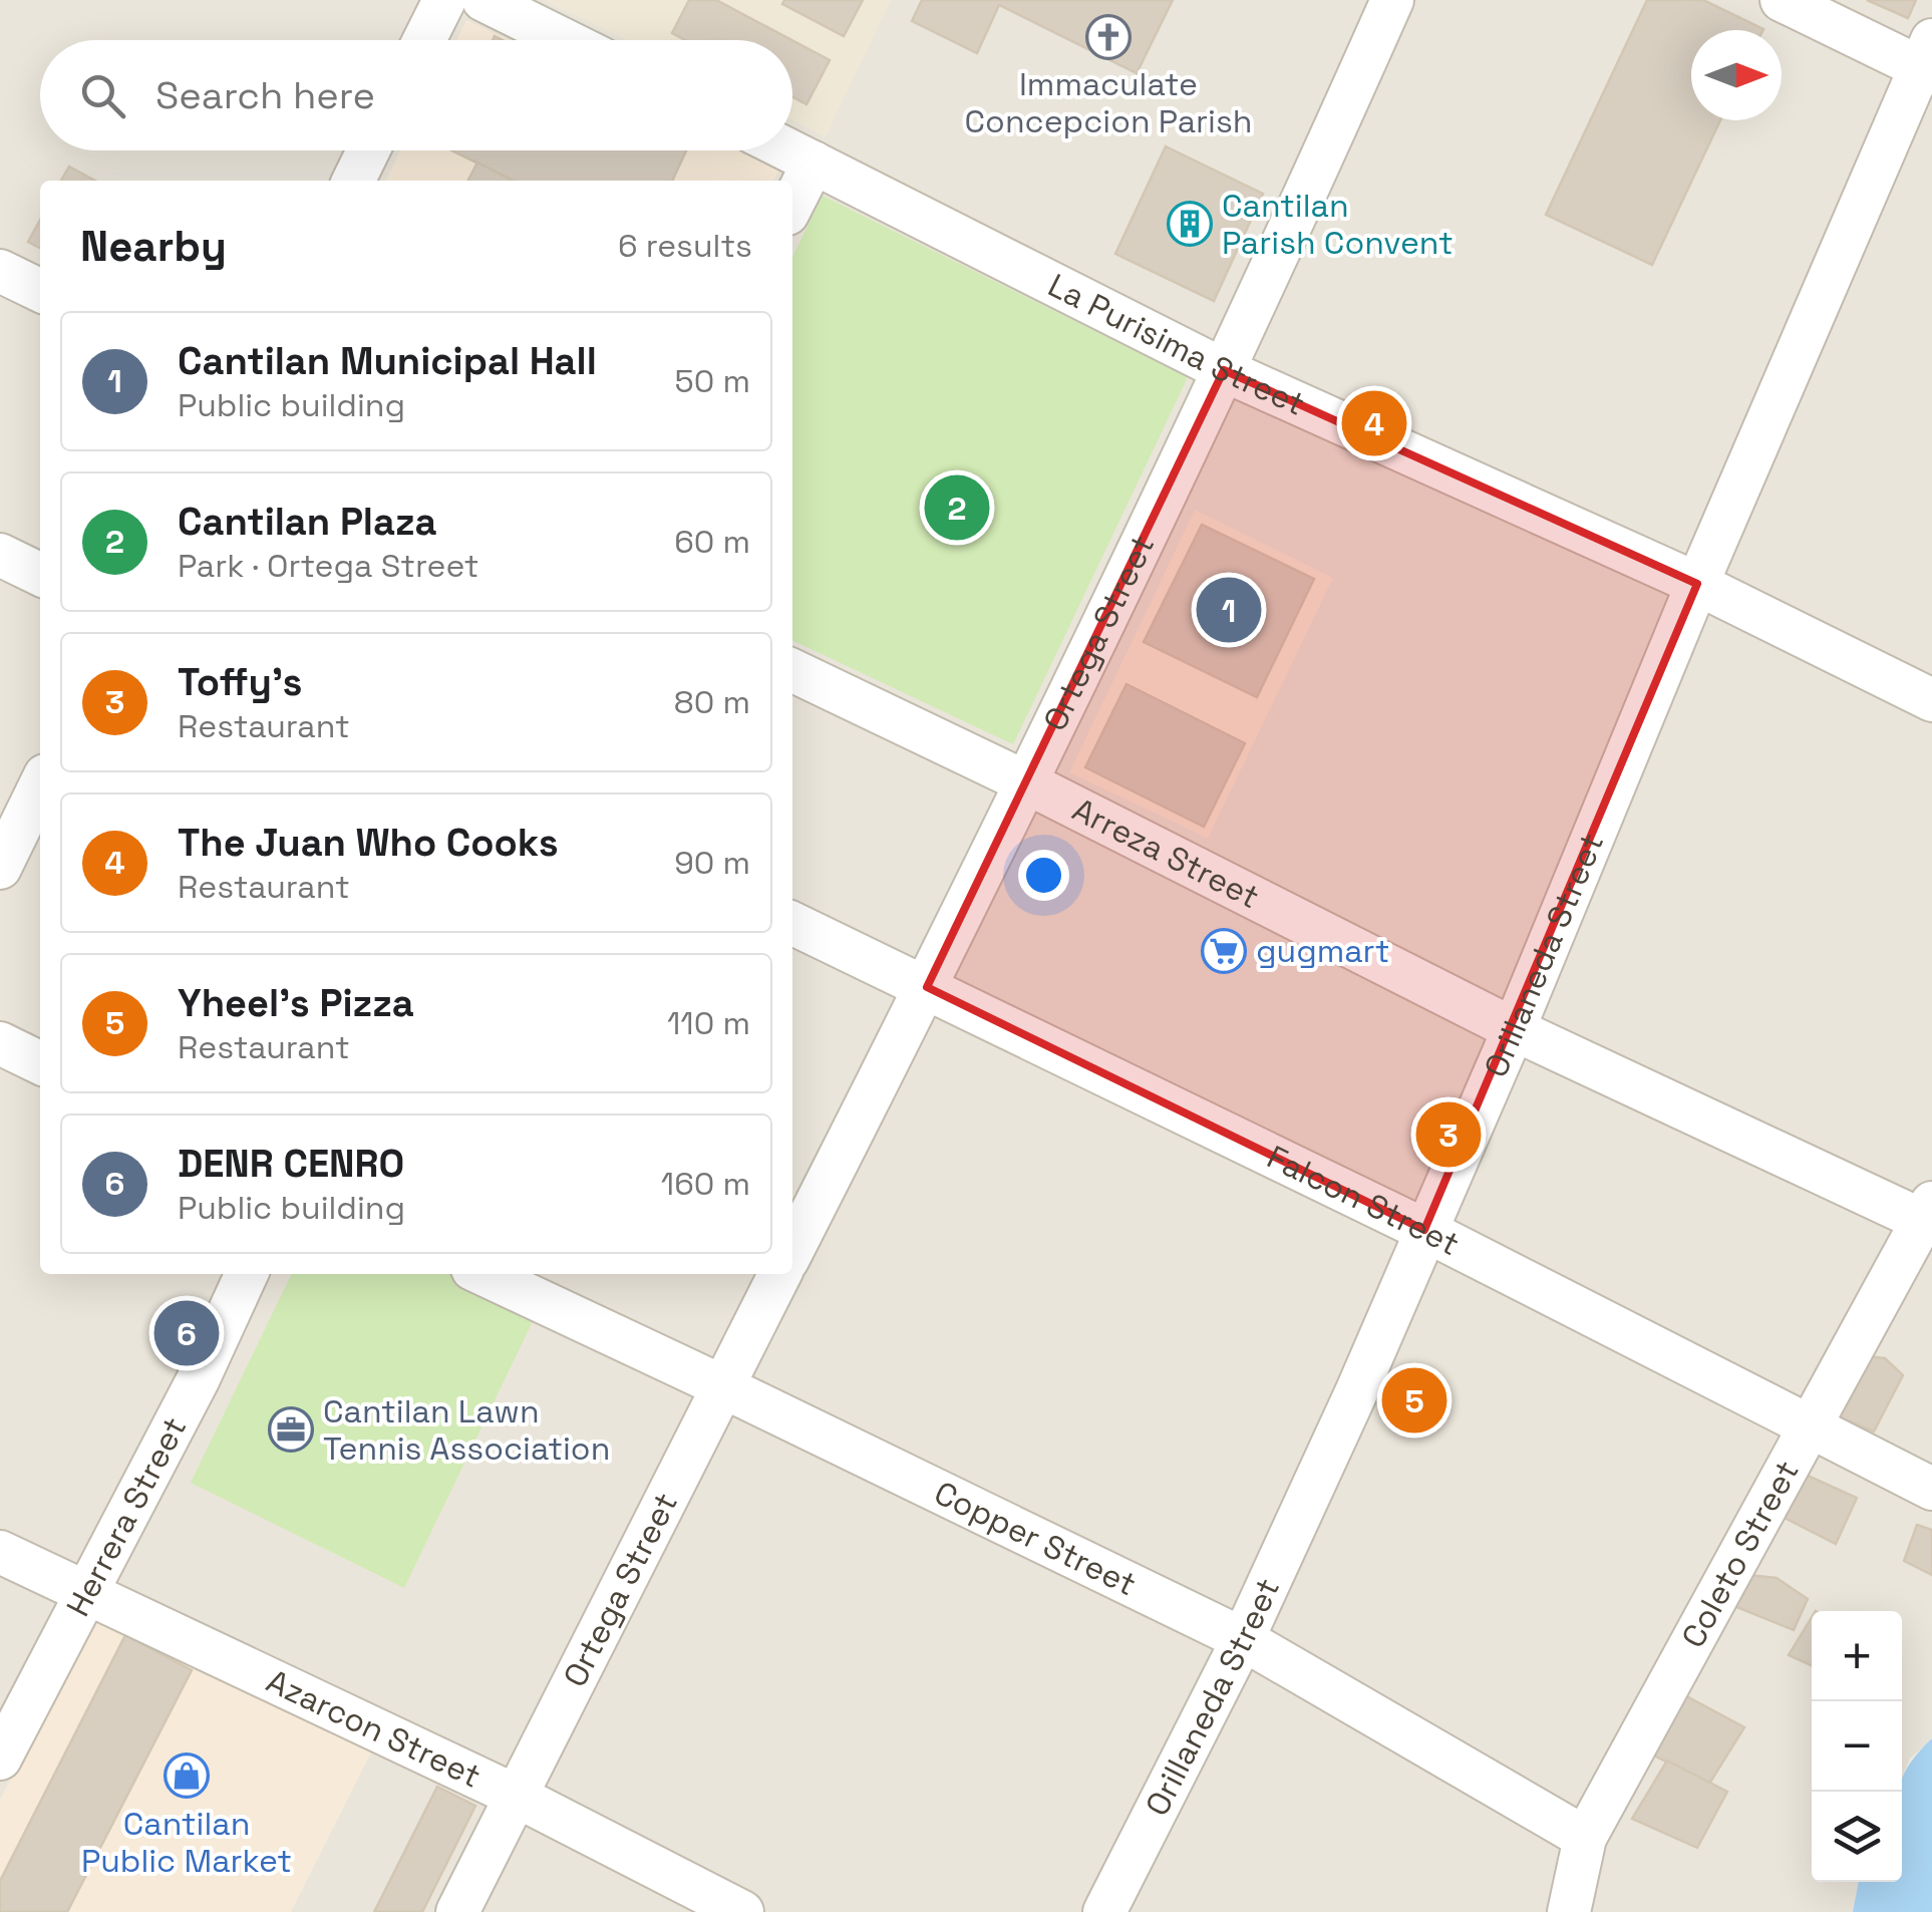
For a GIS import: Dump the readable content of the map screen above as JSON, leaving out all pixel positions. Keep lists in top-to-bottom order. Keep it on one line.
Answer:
{"streets":{"street":["La Purisima Street","Ortega Street","Arreza Street","Orillaneda Street","Falcon Street","Herrera Street","Copper Street","Coleto Street","Azarcon Street"]},"crossings":[["La Purisima Street","Ortega Street"],["La Purisima Street","Orillaneda Street"],["Ortega Street","Arreza Street"],["Ortega Street","Falcon Street"],["Ortega Street","Copper Street"],["Ortega Street","Azarcon Street"],["Arreza Street","Orillaneda Street"],["Arreza Street","Coleto Street"],["Orillaneda Street","Falcon Street"],["Orillaneda Street","Copper Street"],["Falcon Street","Coleto Street"],["Herrera Street","Azarcon Street"],["Copper Street","Coleto Street"]],"places":{"church":["Immaculate Concepcion Parish"],"building":["Cantilan Parish Convent"],"supermarket":["gugmart"],"office":["Cantilan Lawn Tennis Association"],"shop":["Cantilan Public Market"]},"north":"right","page":{"search":"Search here","heading":["Nearby","6 results"],"list":[{"mark":"1","name":"Cantilan Municipal Hall","note":"Public building","value":"50 m"},{"mark":"2","name":"Cantilan Plaza","note":"Park · Ortega Street","value":"60 m"},{"mark":"3","name":"Toffy's","note":"Restaurant","value":"80 m"},{"mark":"4","name":"The Juan Who Cooks","note":"Restaurant","value":"90 m"},{"mark":"5","name":"Yheel's Pizza","note":"Restaurant","value":"110 m"},{"mark":"6","name":"DENR CENRO","note":"Public building","value":"160 m"}],"pins":["4","2","1","3","6","5"],"map_buttons":["+","−"]}}
